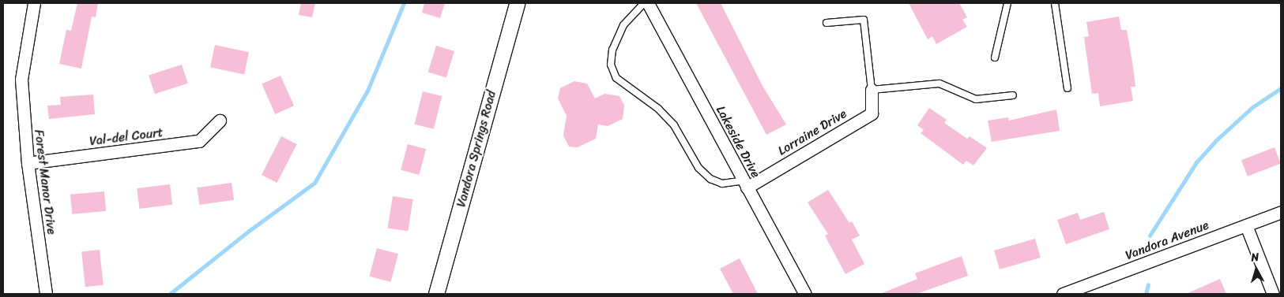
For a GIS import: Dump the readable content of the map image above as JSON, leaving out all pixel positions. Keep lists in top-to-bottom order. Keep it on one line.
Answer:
{"streets":{"street":["Lorraine Drive","Val-del Court","Lakeside Drive","Vandora Springs Road","Forest Manor Drive","Vandora Avenue"]},"crossings":[["Lorraine Drive","Lakeside Drive"],["Val-del Court","Forest Manor Drive"]],"north":"top"}
